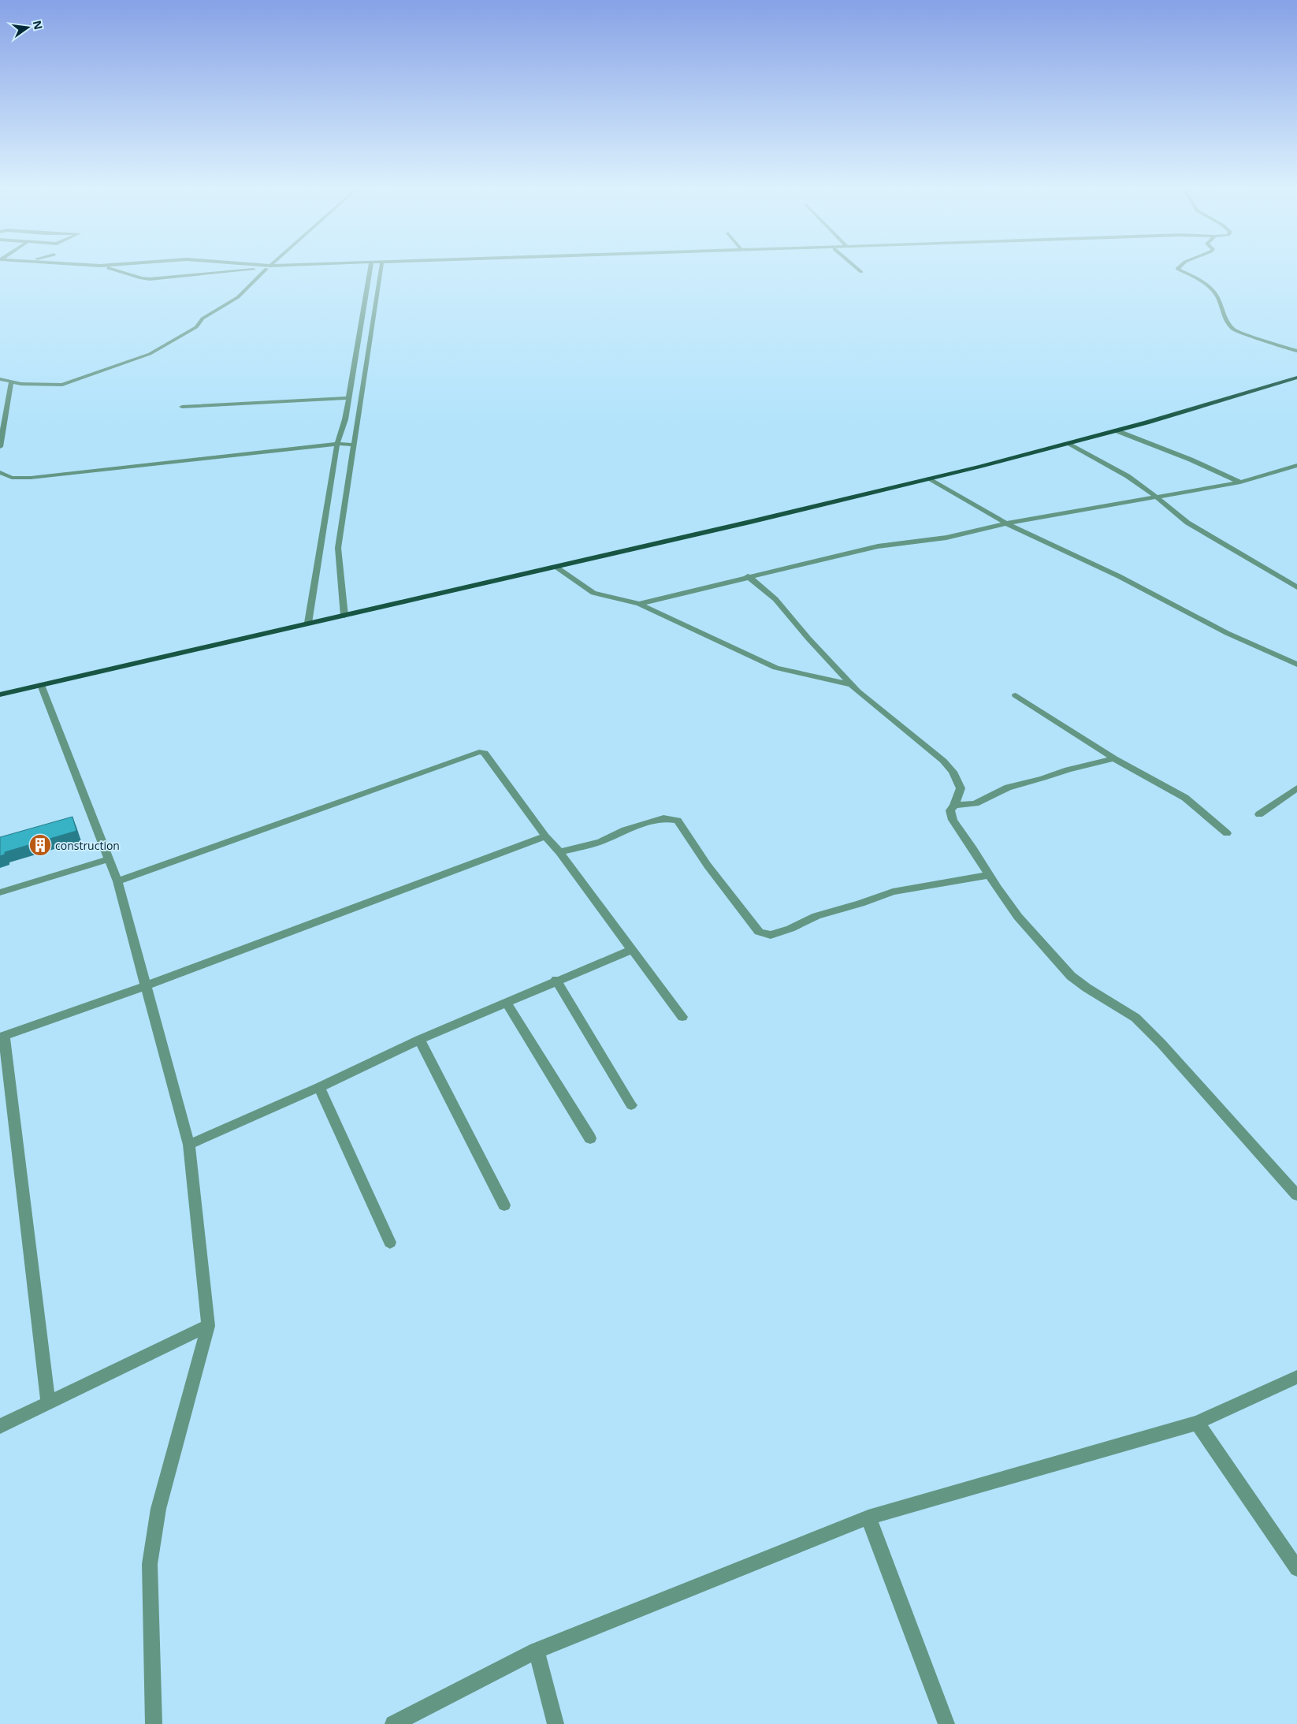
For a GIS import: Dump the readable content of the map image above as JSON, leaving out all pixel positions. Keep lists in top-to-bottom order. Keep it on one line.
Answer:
{"places":{"building":["construction"]},"north":"right"}
